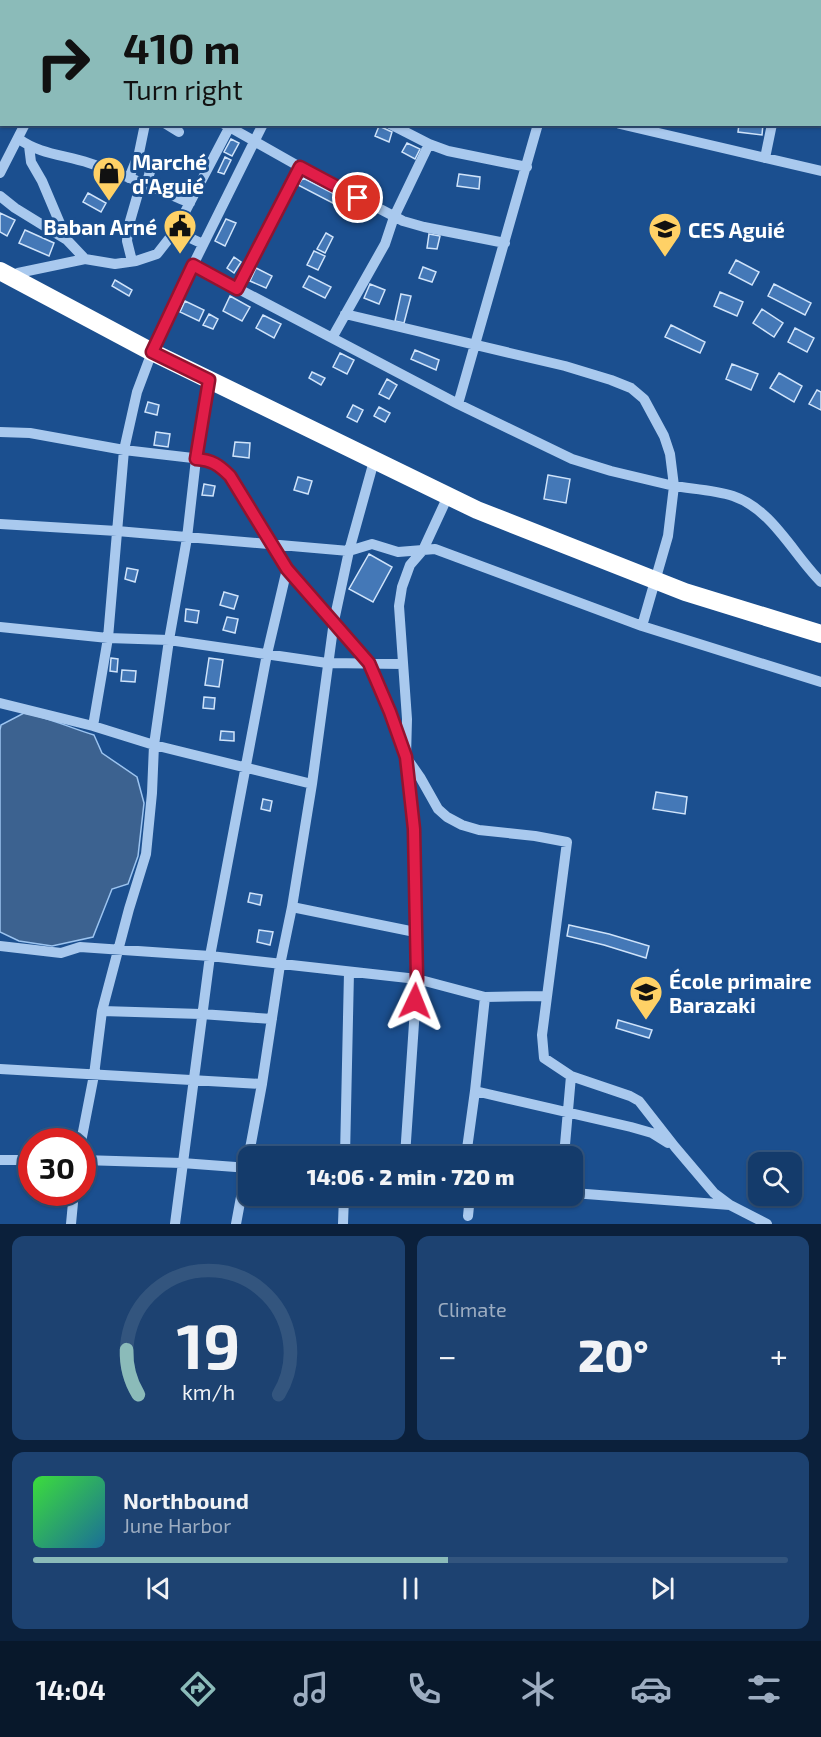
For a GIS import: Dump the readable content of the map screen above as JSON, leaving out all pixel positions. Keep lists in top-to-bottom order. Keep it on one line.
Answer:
{"places":{"shop":["Marché d'Aguié"],"public building":["Baban Arné"],"school or university":["CES Aguié","École primaire Barazaki"]},"page":{"turn":["410 m","Turn right"],"limit":"30","trip":"14:06 · 2 min · 720 m","tile":"Climate","heat":["−","20°","+"],"song":["Northbound","June Harbor"],"tabs":"14:04","gauge":["19","km/h"]}}
